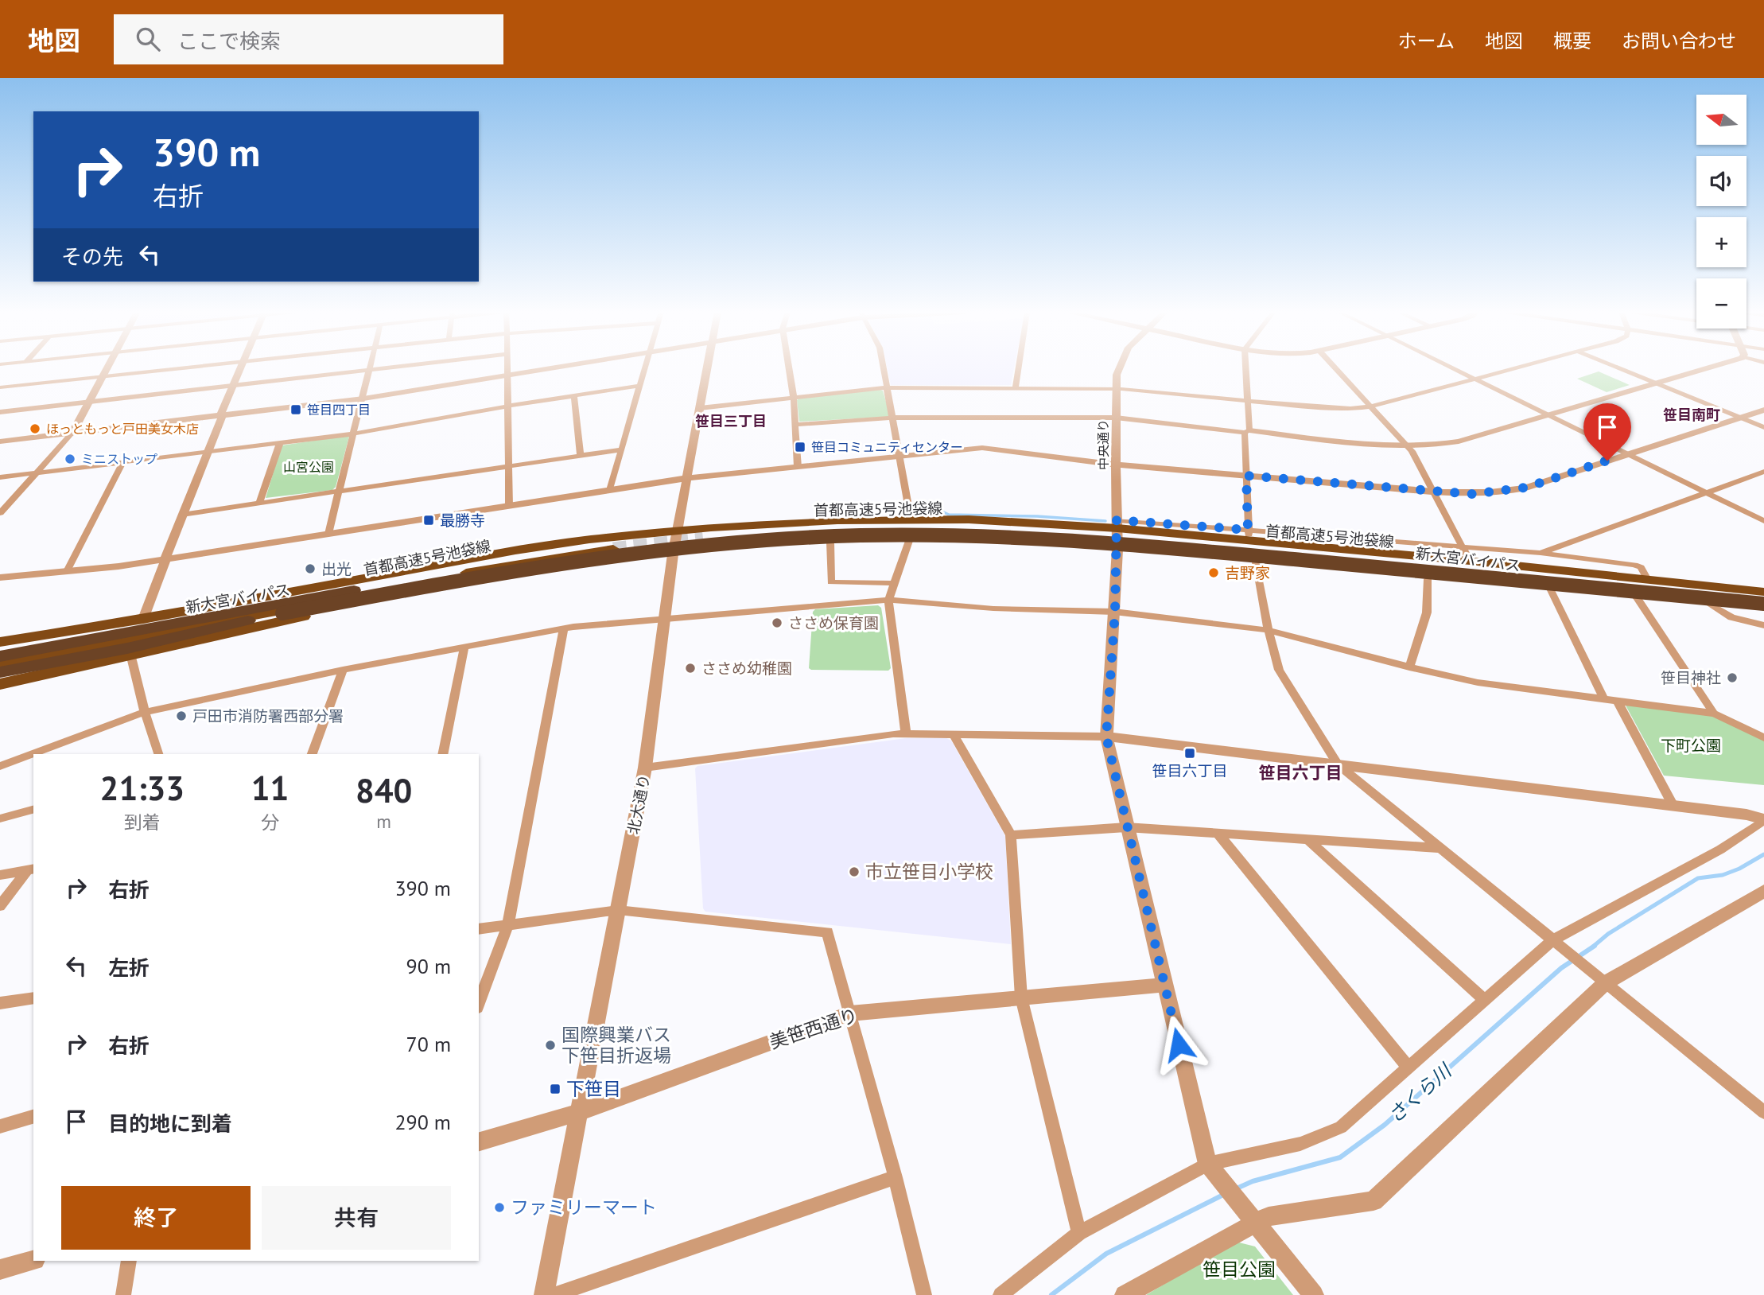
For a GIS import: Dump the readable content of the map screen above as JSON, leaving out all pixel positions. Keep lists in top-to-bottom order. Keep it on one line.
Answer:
{"streets":{"highway":["首都高速5号池袋線","新大宮バイパス"],"street":["中央通り","北大通り","美笹西通り"]},"crossings":[["中央通り","美笹西通り"],["首都高速5号池袋線","新大宮バイパス"],["北大通り","美笹西通り"]],"districts":["笹目南町","笹目三丁目","笹目六丁目"],"water":["さくら川"],"parks":["山宮公園","下町公園","笹目公園"],"places":{"transit":["笹目四丁目","笹目コミュニティセンター","最勝寺","笹目六丁目","下笹目"],"other":["ほっともっと戸田美女木店","ミニストップ","出光","吉野家","ささめ保育園","ささめ幼稚園","笹目神社","戸田市消防署西部分署","市立笹目小学校","国際興業バス 下笹目折返場","ファミリーマート"]},"north":"left","page":{"header":"地図","search":"ここで検索","nav":["ホーム","地図","概要","お問い合わせ"],"map_buttons":["+","−"],"turn":["390 m","右折"],"then":"その先","eta":["21:33","到着","11","分","840","m"],"list":[{"name":"右折","value":"390 m"},{"name":"左折","value":"90 m"},{"name":"右折","value":"70 m"},{"name":"目的地に到着","value":"290 m"}],"buttons":["終了","共有"]}}
